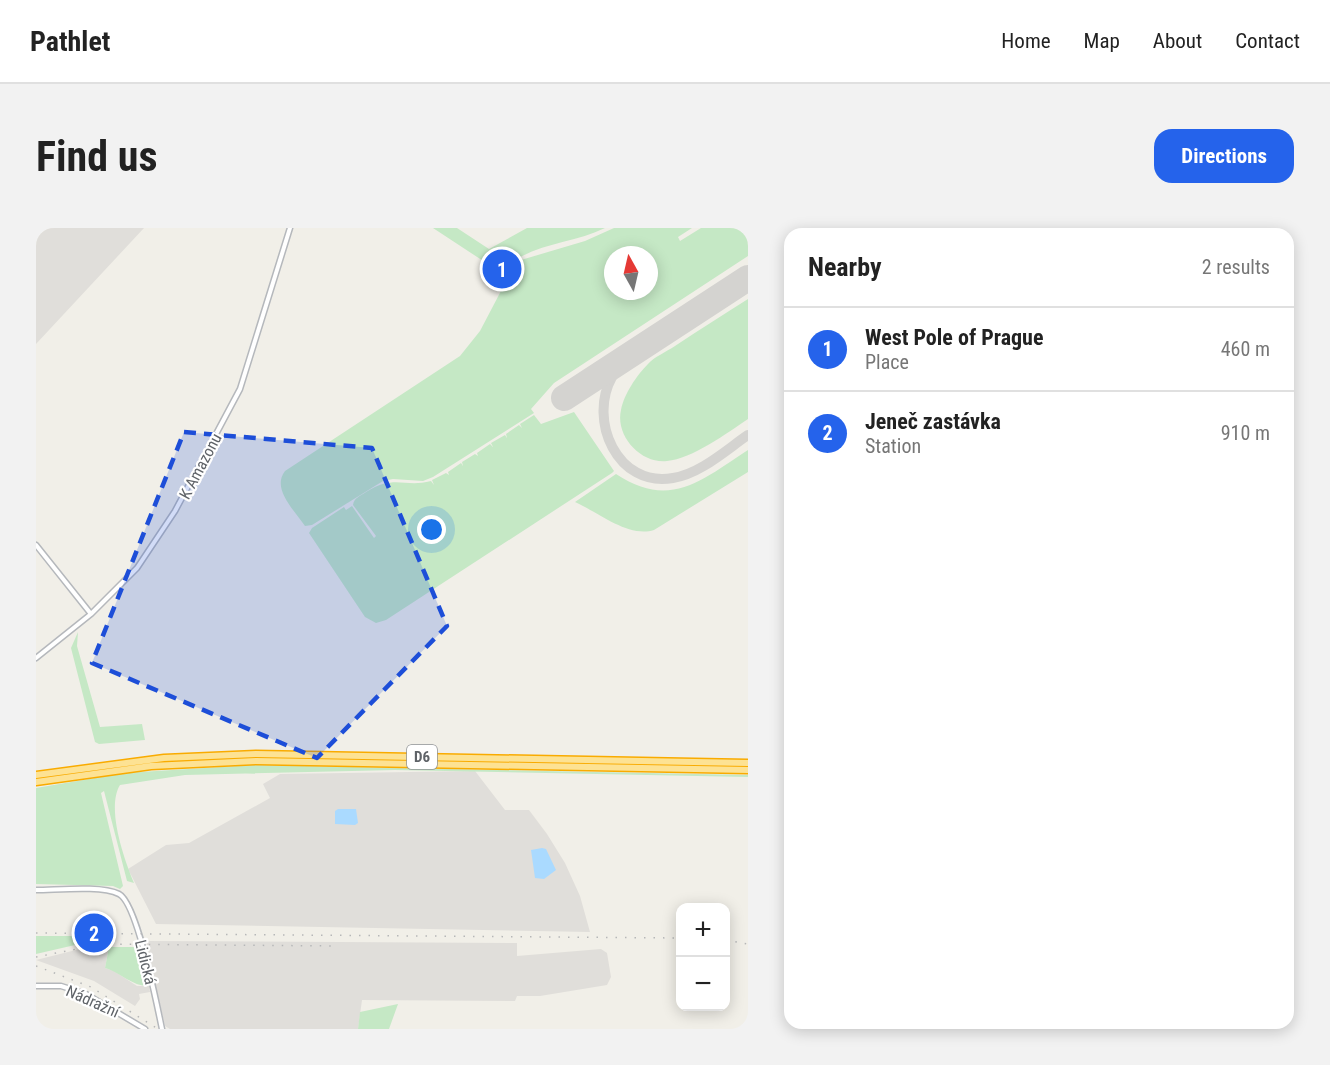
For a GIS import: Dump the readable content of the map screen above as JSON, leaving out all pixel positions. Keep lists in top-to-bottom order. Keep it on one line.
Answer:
{"streets":{"highway":["D6"],"street":["K Amazonu","Lidická","Nádražní"]},"north":"top","page":{"header":"Pathlet","nav":["Home","Map","About","Contact"],"buttons":"Directions","title":"Find us","heading":["Nearby","2 results"],"pins":["1","2"],"list":[{"mark":"1","name":"West Pole of Prague","note":"Place","value":"460 m"},{"mark":"2","name":"Jeneč zastávka","note":"Station","value":"910 m"}],"map_buttons":["+","−"]}}
